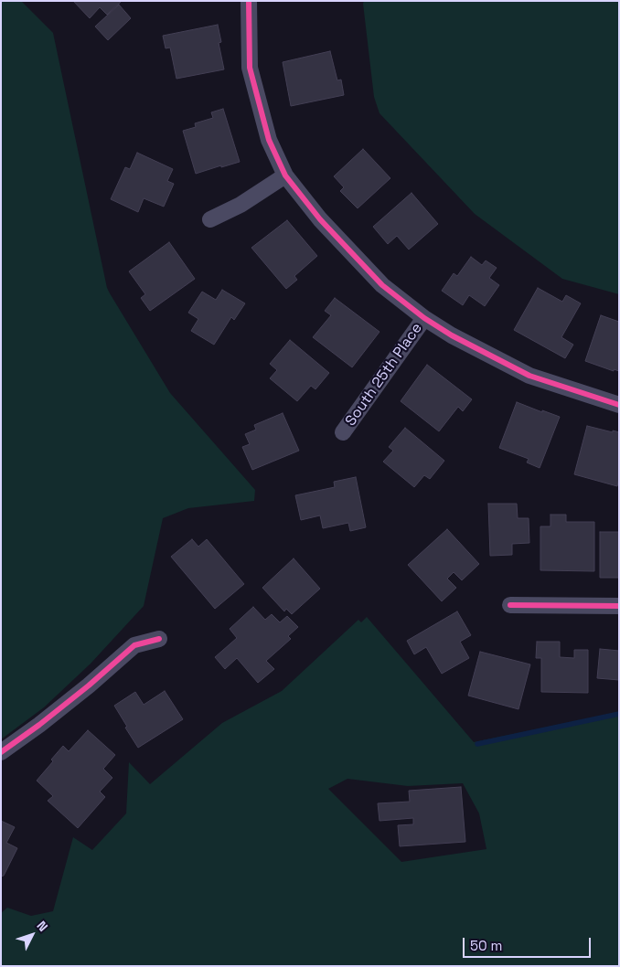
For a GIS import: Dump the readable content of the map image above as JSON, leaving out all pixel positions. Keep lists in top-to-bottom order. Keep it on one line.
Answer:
{"streets":{"street":["South 25th Place"]},"scale_bar":"50 m","north":"top right"}
